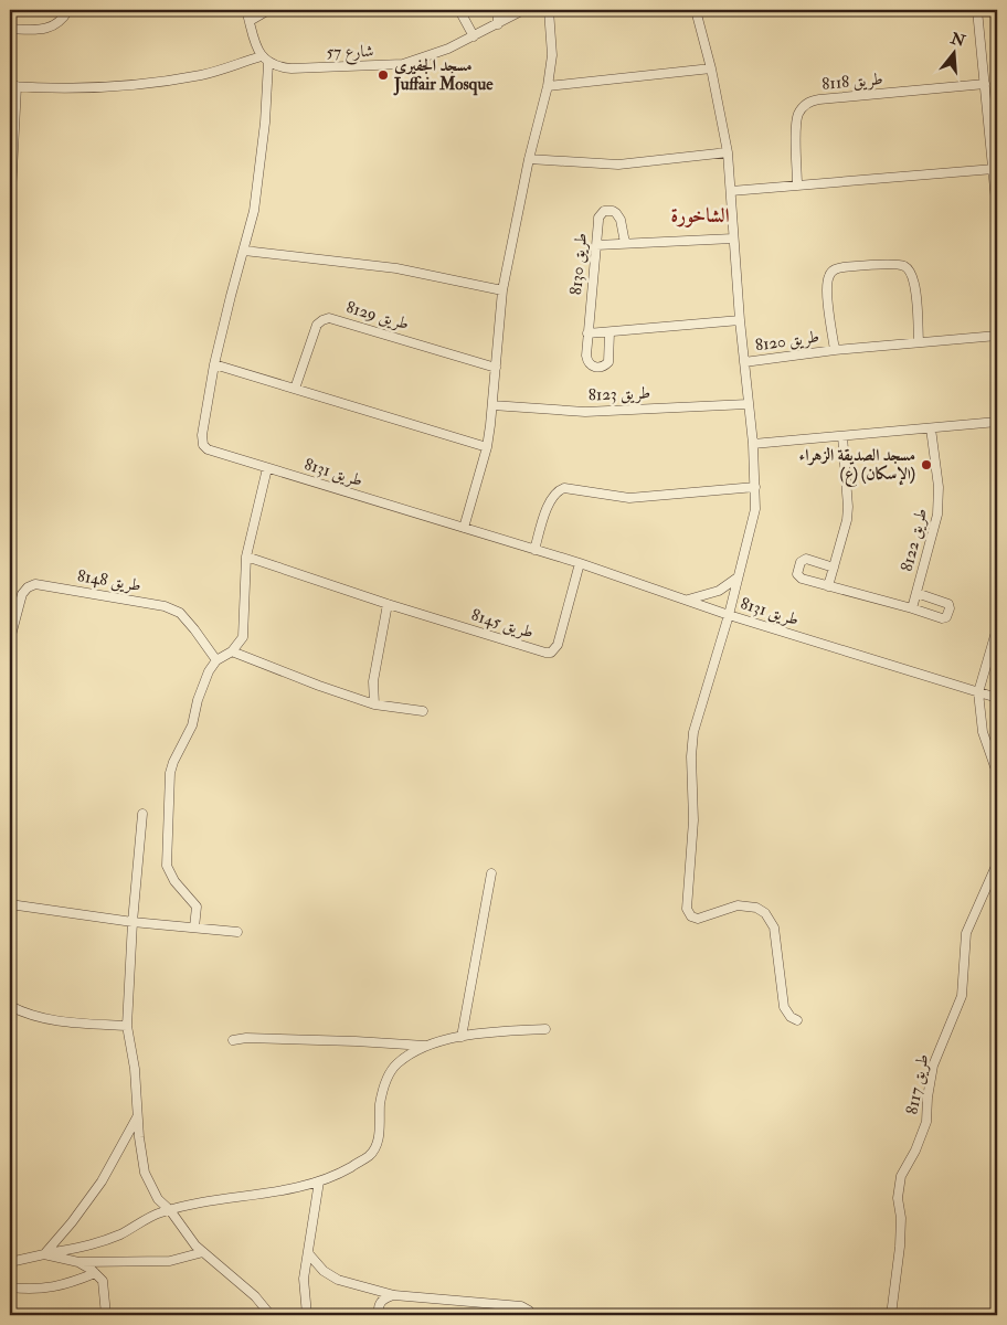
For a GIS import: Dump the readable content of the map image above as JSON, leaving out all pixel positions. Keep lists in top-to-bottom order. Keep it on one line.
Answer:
{"streets":{"street":["شارع 57","طريق 8118","طريق 8130","طريق 8129","طريق 8120","طريق 8123","طريق 8131","طريق 8122","طريق 8148","طريق 8145","طريق 8117"]},"crossings":[["طريق 8131","طريق 8145"]],"districts":["الشاخورة"],"places":["مسجد الجفيري Juffair Mosque","مسجد الصديقة الزهراء (ع) (الإسكان)"],"north":"top"}
